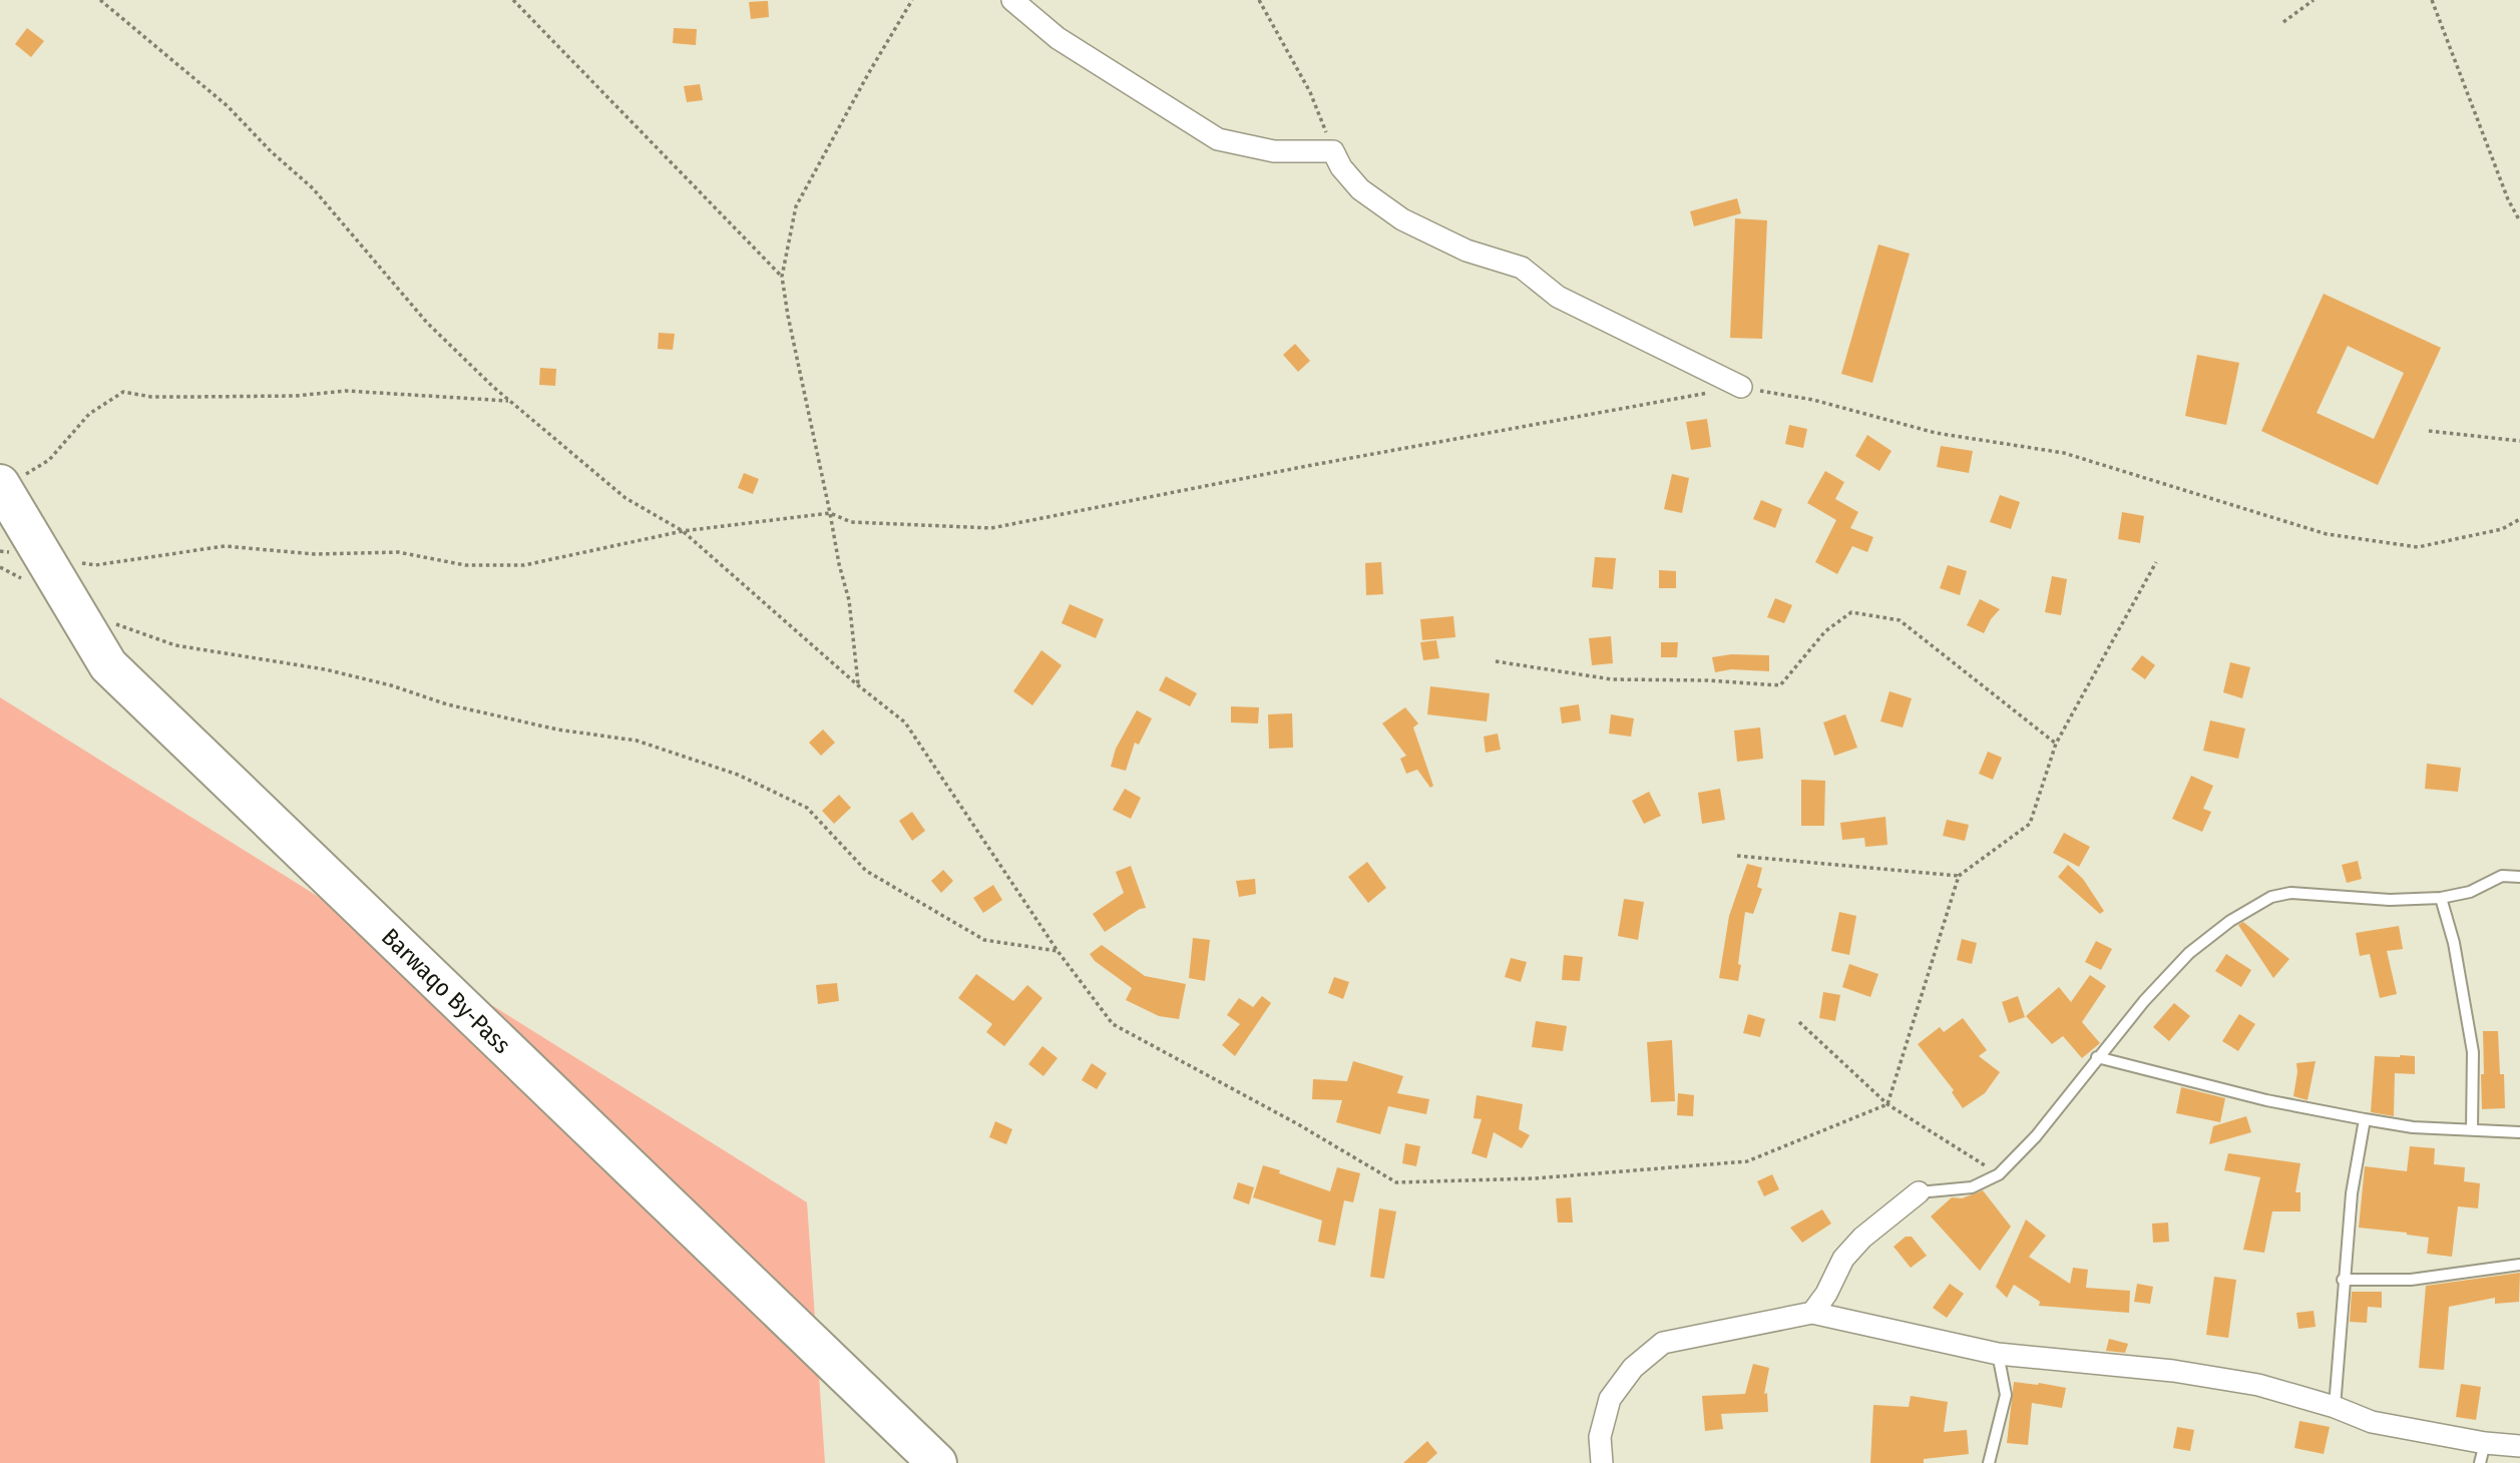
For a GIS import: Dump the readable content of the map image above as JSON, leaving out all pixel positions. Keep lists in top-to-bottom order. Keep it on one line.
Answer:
{"streets":{"highway":["Barwaqo By-Pass"]}}
